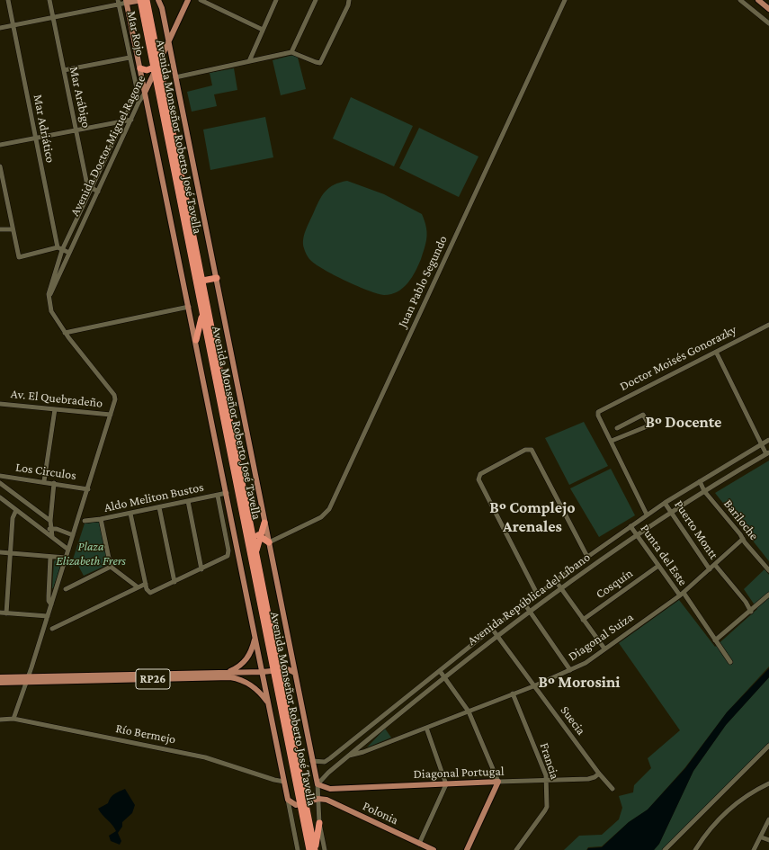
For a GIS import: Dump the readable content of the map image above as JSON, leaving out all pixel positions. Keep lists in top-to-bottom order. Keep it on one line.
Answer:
{"streets":{"highway":["Avenida Monseñor Roberto José Tavella"],"main road":["Avenida Doctor Miguel Ragone","RP26","Diagonal Portugal","Polonia"],"street":["Mar Rojo","Mar Arábigo","Mar Adriático","Juan Pablo Segundo","Doctor Moisés Gonorazky","Av. El Quebradeño","Los Circulos","Aldo Meliton Bustos","Bariloche","Puerto Montt","Punta del Este","Cosquín","Avenida República del Líbano","Diagonal Suiza","Suecia","Río Bermejo","Francia"]},"crossings":[["Mar Rojo","Avenida Doctor Miguel Ragone"],["Mar Arábigo","Avenida Doctor Miguel Ragone"],["Avenida Monseñor Roberto José Tavella","Avenida Doctor Miguel Ragone"],["Avenida Monseñor Roberto José Tavella","RP26"],["Bariloche","Avenida República del Líbano"],["Bariloche","Diagonal Suiza"],["Puerto Montt","Avenida República del Líbano"],["Puerto Montt","Diagonal Suiza"],["Punta del Este","Cosquín"],["Punta del Este","Avenida República del Líbano"],["Punta del Este","Diagonal Suiza"],["Avenida República del Líbano","Diagonal Suiza"],["Avenida República del Líbano","Suecia"],["Avenida República del Líbano","Diagonal Portugal"],["Diagonal Suiza","Suecia"],["Diagonal Suiza","Francia"],["Suecia","Diagonal Portugal"],["Francia","Diagonal Portugal"]],"districts":["Bº Docente","Bº Complejo Arenales","Bº Morosini"],"parks":["Plaza Elizabeth Frers"]}
